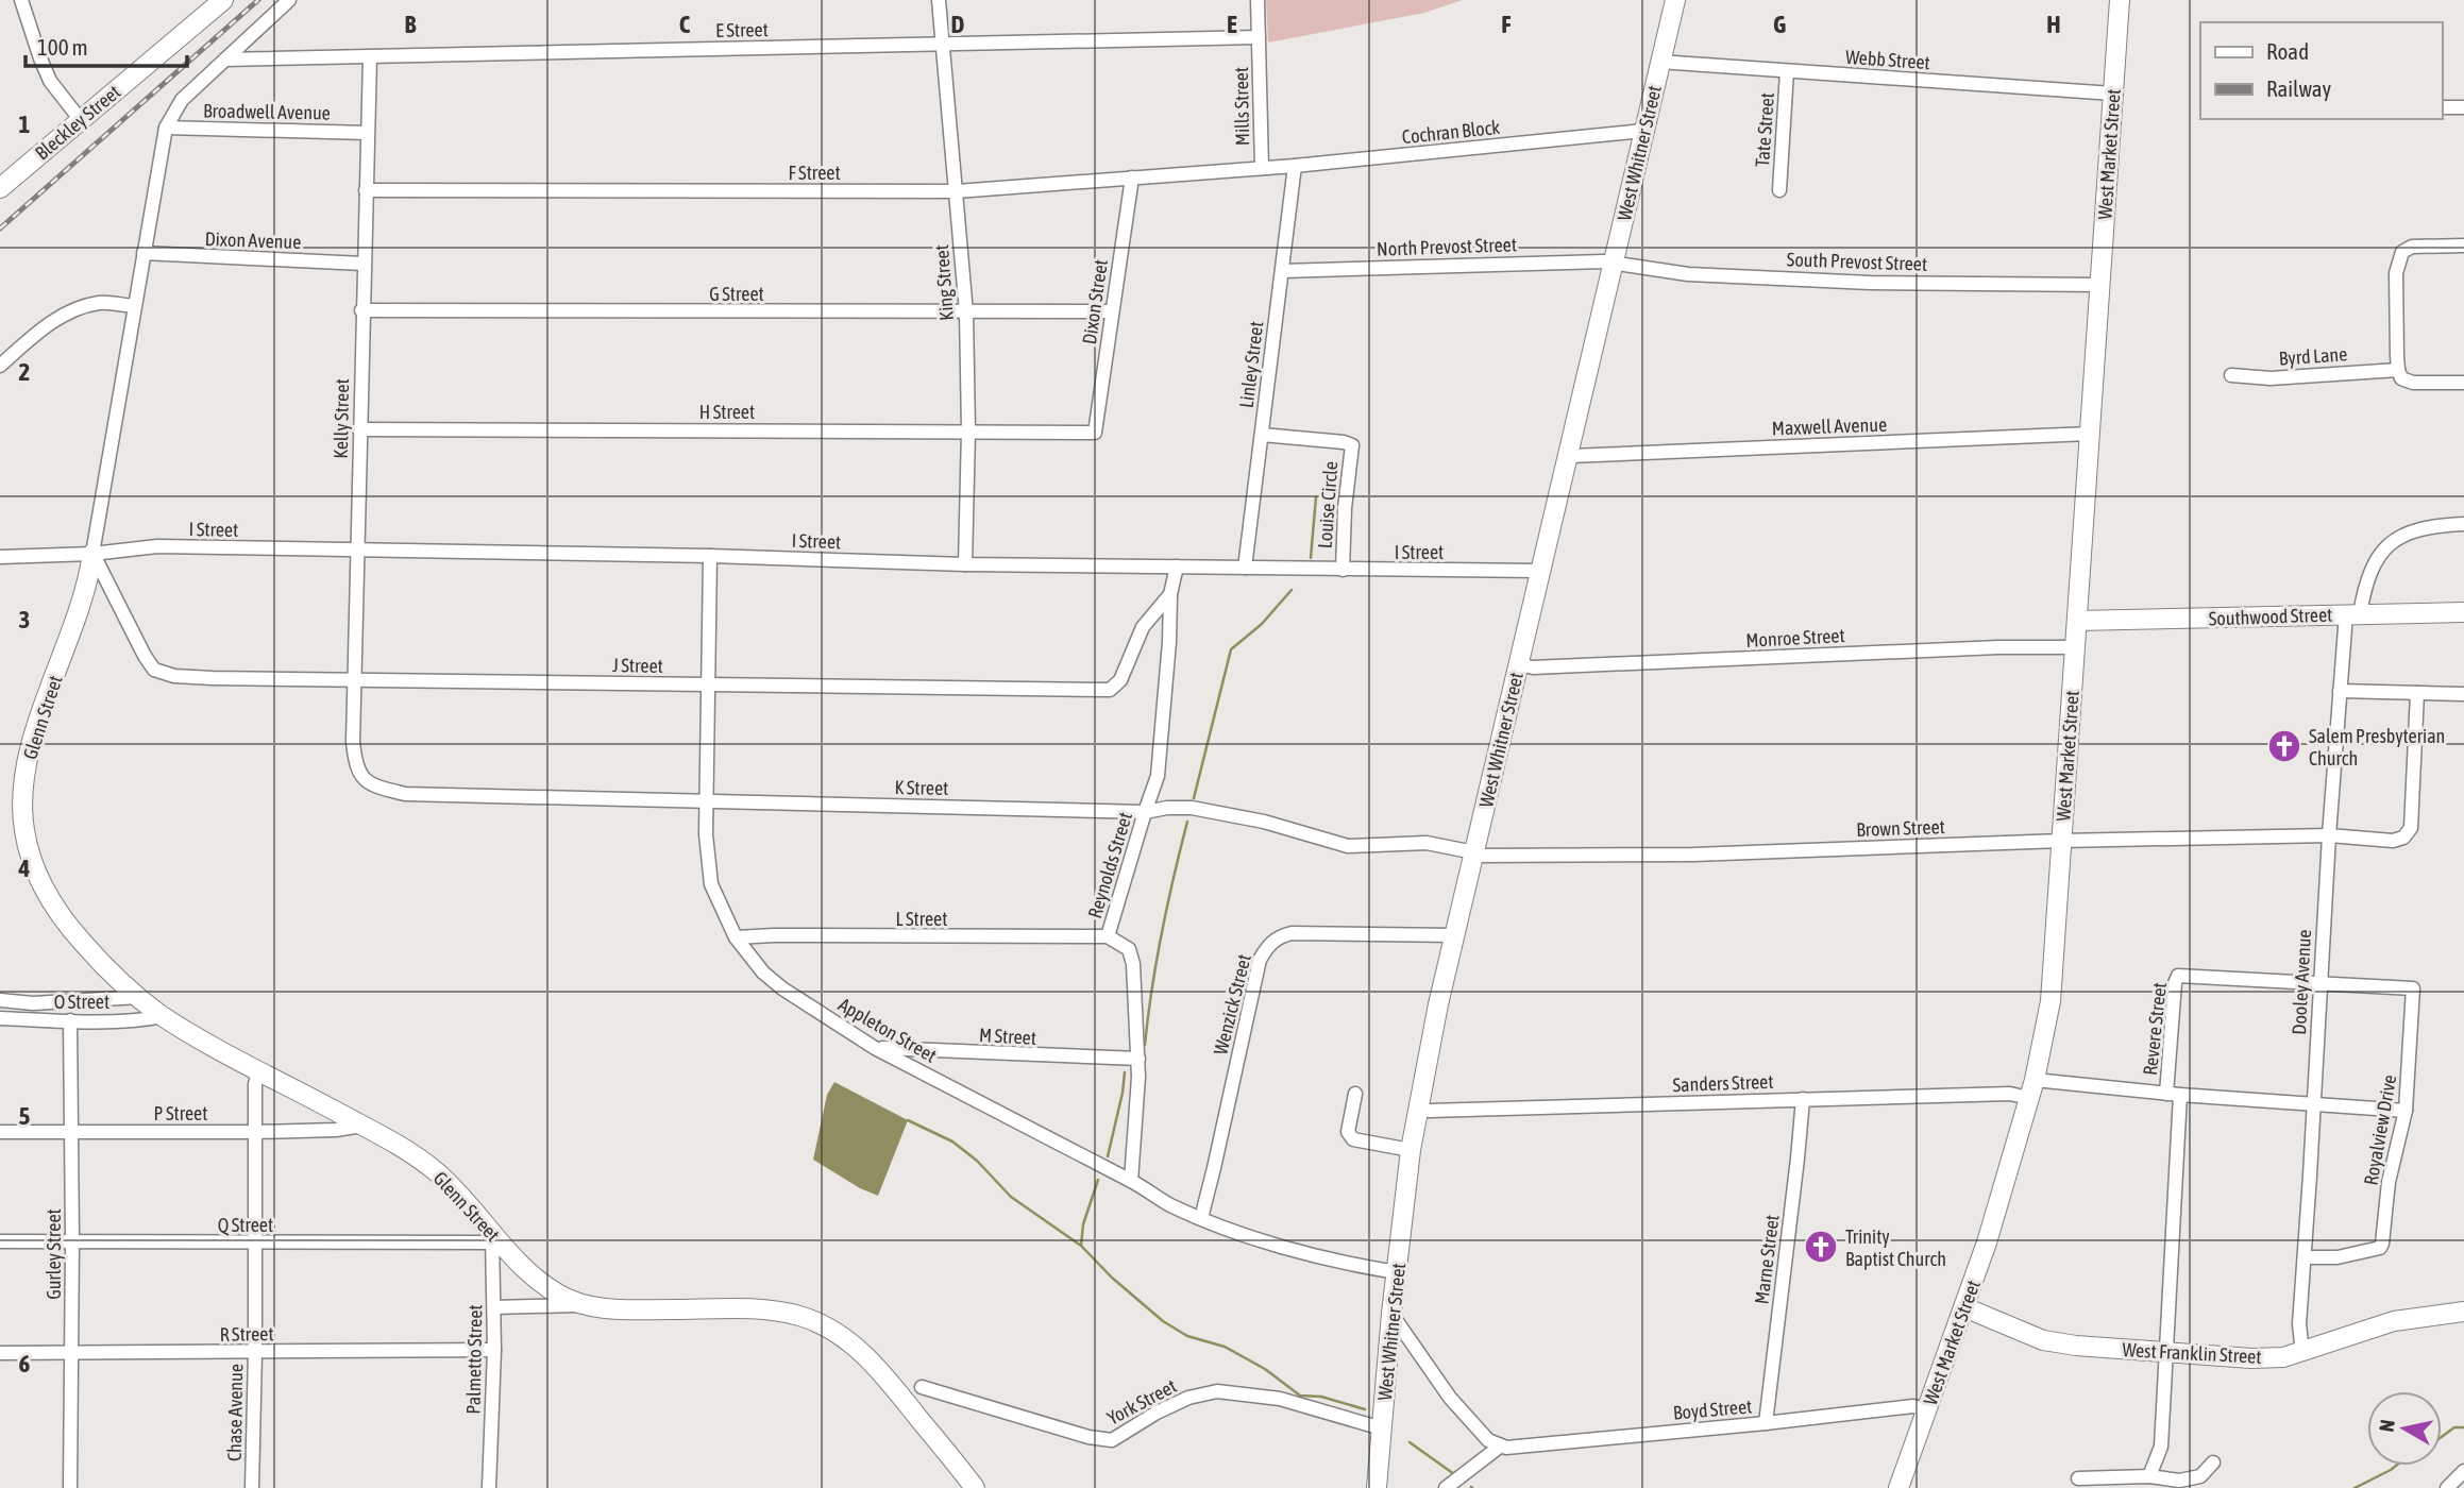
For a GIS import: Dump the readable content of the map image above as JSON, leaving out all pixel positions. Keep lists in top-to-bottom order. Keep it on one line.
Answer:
{"streets":{"street":["E Street","Webb Street","Mills Street","Broadwell Avenue","Bleckley Street","Tate Street","Cochran Block","West Whitner Street","West Market Street","F Street","Dixon Avenue","North Prevost Street","South Prevost Street","King Street","G Street","Dixon Street","Byrd Lane","Linley Street","H Street","Kelly Street","Maxwell Avenue","Louise Circle","I Street","Southwood Street","Monroe Street","J Street","Glenn Street","K Street","Brown Street","Reynolds Street","L Street","Dooley Avenue","O Street","Wenzick Street","Revere Street","Appleton Street","M Street","Sanders Street","P Street","Royalview Drive","Q Street","Gurley Street","Marne Street","R Street","West Franklin Street","Palmetto Street","York Street","Boyd Street","Chase Avenue"]},"crossings":[["E Street","Mills Street"],["E Street","King Street"],["E Street","Kelly Street"],["E Street","Glenn Street"],["Webb Street","Tate Street"],["Webb Street","West Whitner Street"],["Webb Street","West Market Street"],["Mills Street","Cochran Block"],["Mills Street","F Street"],["Broadwell Avenue","Kelly Street"],["Broadwell Avenue","Glenn Street"],["Cochran Block","West Whitner Street"],["Cochran Block","F Street"],["Cochran Block","Linley Street"],["West Whitner Street","North Prevost Street"],["West Whitner Street","South Prevost Street"],["West Whitner Street","Maxwell Avenue"],["West Whitner Street","I Street"],["West Whitner Street","Monroe Street"],["West Whitner Street","K Street"],["West Whitner Street","Brown Street"],["West Whitner Street","Wenzick Street"],["West Whitner Street","Appleton Street"],["West Whitner Street","Sanders Street"],["West Whitner Street","York Street"],["West Market Street","South Prevost Street"],["West Market Street","Maxwell Avenue"],["West Market Street","Southwood Street"],["West Market Street","Monroe Street"],["West Market Street","Brown Street"],["West Market Street","Sanders Street"],["West Market Street","West Franklin Street"],["West Market Street","Boyd Street"],["F Street","King Street"],["F Street","Dixon Street"],["F Street","Kelly Street"],["Dixon Avenue","Kelly Street"],["Dixon Avenue","Glenn Street"],["North Prevost Street","South Prevost Street"],["North Prevost Street","Linley Street"],["King Street","G Street"],["King Street","H Street"],["King Street","I Street"],["G Street","Dixon Street"],["G Street","Kelly Street"],["Dixon Street","H Street"],["Linley Street","Louise Circle"],["Linley Street","I Street"],["H Street","Kelly Street"],["Kelly Street","I Street"],["Kelly Street","J Street"],["Kelly Street","K Street"],["Louise Circle","I Street"],["I Street","J Street"],["I Street","Glenn Street"],["I Street","Appleton Street"],["Southwood Street","Dooley Avenue"],["J Street","Glenn Street"],["J Street","Reynolds Street"],["J Street","Appleton Street"],["Glenn Street","O Street"],["Glenn Street","P Street"],["Glenn Street","Q Street"],["Glenn Street","Palmetto Street"],["Glenn Street","Chase Avenue"],["K Street","Brown Street"],["K Street","Reynolds Street"],["K Street","Appleton Street"],["Brown Street","Dooley Avenue"],["Reynolds Street","L Street"],["Reynolds Street","Appleton Street"],["Reynolds Street","M Street"],["L Street","Appleton Street"],["Dooley Avenue","Revere Street"],["Dooley Avenue","Sanders Street"],["Dooley Avenue","Royalview Drive"],["Dooley Avenue","West Franklin Street"],["O Street","Gurley Street"],["Wenzick Street","Appleton Street"],["Revere Street","Sanders Street"],["Revere Street","Royalview Drive"],["Revere Street","West Franklin Street"],["Appleton Street","M Street"],["Sanders Street","Royalview Drive"],["Sanders Street","Marne Street"],["P Street","Gurley Street"],["P Street","Chase Avenue"],["Q Street","Gurley Street"],["Q Street","Palmetto Street"],["Q Street","Chase Avenue"],["Gurley Street","R Street"],["Marne Street","Boyd Street"],["R Street","Palmetto Street"],["R Street","Chase Avenue"]],"places":{"church":["Salem Presbyterian Church","Trinity Baptist Church"]},"legend":["Road","Railway"],"scale_bar":"100 m","north":"left","grid":{"columns":["B","C","D","E","F","G","H"],"rows":["1","2","3","4","5","6"]}}
